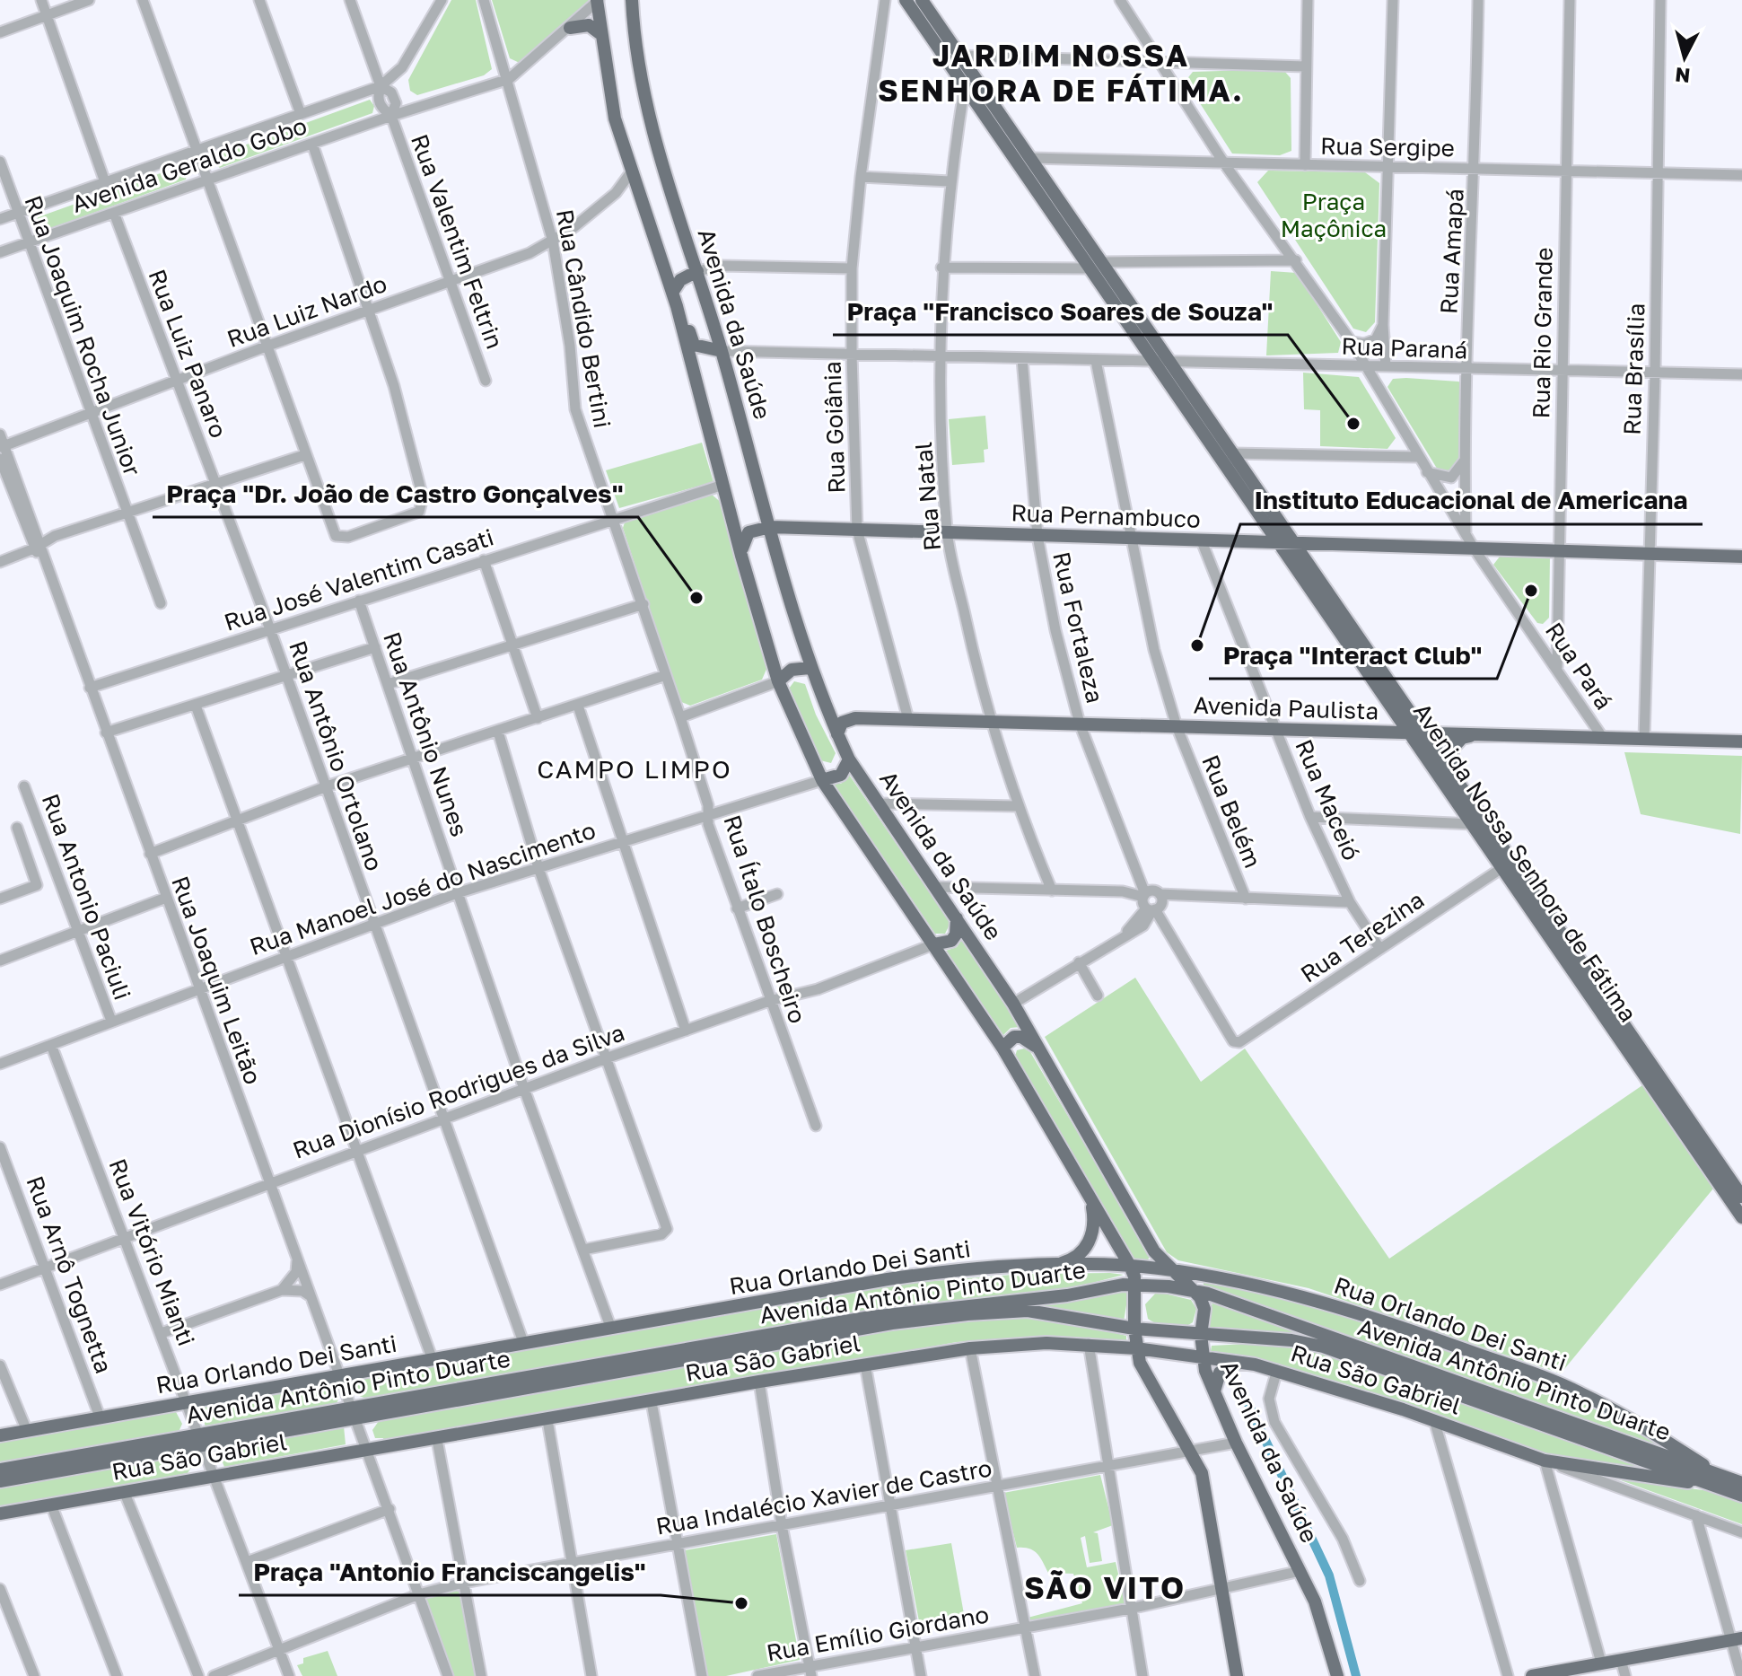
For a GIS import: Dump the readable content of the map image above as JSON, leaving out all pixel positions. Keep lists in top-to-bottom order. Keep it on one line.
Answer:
{"streets":{"main road":["Avenida da Saúde","Rua Pernambuco","Avenida Paulista","Avenida Nossa Senhora de Fátima","Rua Orlando Dei Santi","Avenida Antônio Pinto Duarte","Rua São Gabriel"],"street":["Rua Sergipe","Avenida Geraldo Gobo","Rua Valentim Feltrin","Rua Amapá","Rua Luiz Nardo","Rua Cândido Bertini","Rua Rio Grande","Rua Joaquim Rocha Junior","Rua Paraná","Rua Luiz Panaro","Rua Brasília","Rua Goiânia","Rua Natal","Rua José Valentim Casati","Rua Fortaleza","Rua Pará","Rua Antônio Nunes","Rua Antônio Ortolano","Rua Maceió","Rua Belém","Rua Manoel José do Nascimento","Rua Antonio Paciuli","Rua Ítalo Boscheiro","Rua Terezina","Rua Joaquim Leitão","Rua Dionísio Rodrigues da Silva","Rua Vitório Mianti","Rua Arnô Tognetta","Rua Indalécio Xavier de Castro","Rua Emílio Giordano"]},"crossings":[["Rua Sergipe","Rua Amapá"],["Rua Sergipe","Rua Rio Grande"],["Rua Sergipe","Rua Brasília"],["Rua Sergipe","Rua Pará"],["Rua Sergipe","Avenida Nossa Senhora de Fátima"],["Avenida Geraldo Gobo","Rua Valentim Feltrin"],["Avenida Geraldo Gobo","Rua Cândido Bertini"],["Avenida Geraldo Gobo","Rua Joaquim Rocha Junior"],["Avenida Geraldo Gobo","Rua Luiz Panaro"],["Rua Valentim Feltrin","Rua Luiz Nardo"],["Rua Amapá","Rua Paraná"],["Rua Amapá","Rua Pará"],["Rua Luiz Nardo","Rua Cândido Bertini"],["Rua Luiz Nardo","Rua Joaquim Rocha Junior"],["Rua Luiz Nardo","Rua Luiz Panaro"],["Rua Cândido Bertini","Rua José Valentim Casati"],["Rua Cândido Bertini","Rua Ítalo Boscheiro"],["Avenida da Saúde","Rua Paraná"],["Avenida da Saúde","Rua Pernambuco"],["Avenida da Saúde","Avenida Paulista"],["Avenida da Saúde","Rua Orlando Dei Santi"],["Avenida da Saúde","Avenida Antônio Pinto Duarte"],["Avenida da Saúde","Rua São Gabriel"],["Avenida da Saúde","Rua Indalécio Xavier de Castro"],["Avenida da Saúde","Rua Emílio Giordano"],["Rua Rio Grande","Rua Paraná"],["Rua Rio Grande","Rua Pernambuco"],["Rua Rio Grande","Rua Pará"],["Rua Paraná","Rua Brasília"],["Rua Paraná","Rua Goiânia"],["Rua Paraná","Rua Natal"],["Rua Paraná","Rua Fortaleza"],["Rua Paraná","Rua Pará"],["Rua Paraná","Rua Belém"],["Rua Paraná","Avenida Nossa Senhora de Fátima"],["Rua Luiz Panaro","Rua José Valentim Casati"],["Rua Luiz Panaro","Rua Antônio Ortolano"],["Rua Brasília","Rua Pernambuco"],["Rua Brasília","Avenida Paulista"],["Rua Goiânia","Rua Pernambuco"],["Rua Goiânia","Avenida Paulista"],["Rua Natal","Rua Pernambuco"],["Rua Natal","Avenida Paulista"],["Rua Natal","Avenida Nossa Senhora de Fátima"],["Rua Pernambuco","Rua Fortaleza"],["Rua Pernambuco","Rua Pará"],["Rua Pernambuco","Rua Maceió"],["Rua Pernambuco","Rua Belém"],["Rua Pernambuco","Avenida Nossa Senhora de Fátima"],["Rua José Valentim Casati","Rua Antônio Nunes"],["Rua José Valentim Casati","Rua Antônio Ortolano"],["Rua José Valentim Casati","Rua Ítalo Boscheiro"],["Rua José Valentim Casati","Rua Joaquim Leitão"],["Rua Fortaleza","Avenida Paulista"],["Rua Fortaleza","Rua Terezina"],["Rua Pará","Avenida Paulista"],["Avenida Paulista","Rua Maceió"],["Avenida Paulista","Rua Belém"],["Avenida Paulista","Avenida Nossa Senhora de Fátima"],["Rua Antônio Nunes","Rua Manoel José do Nascimento"],["Rua Antônio Nunes","Rua Dionísio Rodrigues da Silva"],["Rua Antônio Nunes","Rua Orlando Dei Santi"],["Rua Antônio Ortolano","Rua Manoel José do Nascimento"],["Rua Antônio Ortolano","Rua Dionísio Rodrigues da Silva"],["Rua Antônio Ortolano","Rua Orlando Dei Santi"],["Rua Maceió","Rua Terezina"],["Avenida Nossa Senhora de Fátima","Rua Terezina"],["Rua Manoel José do Nascimento","Rua Antonio Paciuli"],["Rua Manoel José do Nascimento","Rua Ítalo Boscheiro"],["Rua Manoel José do Nascimento","Rua Joaquim Leitão"],["Rua Manoel José do Nascimento","Rua Vitório Mianti"],["Rua Ítalo Boscheiro","Rua Dionísio Rodrigues da Silva"],["Rua Joaquim Leitão","Rua Dionísio Rodrigues da Silva"],["Rua Joaquim Leitão","Rua Orlando Dei Santi"],["Rua Joaquim Leitão","Avenida Antônio Pinto Duarte"],["Rua Joaquim Leitão","Rua São Gabriel"],["Rua Joaquim Leitão","Rua Indalécio Xavier de Castro"],["Rua Dionísio Rodrigues da Silva","Rua Vitório Mianti"],["Rua Dionísio Rodrigues da Silva","Rua Arnô Tognetta"],["Rua Vitório Mianti","Rua Orlando Dei Santi"],["Rua Vitório Mianti","Avenida Antônio Pinto Duarte"],["Rua Vitório Mianti","Rua São Gabriel"],["Rua Vitório Mianti","Rua Indalécio Xavier de Castro"],["Rua Orlando Dei Santi","Rua Arnô Tognetta"],["Rua Orlando Dei Santi","Avenida Antônio Pinto Duarte"],["Rua Orlando Dei Santi","Rua São Gabriel"],["Avenida Antônio Pinto Duarte","Rua São Gabriel"]],"districts":["JARDIM NOSSA SENHORA DE FÁTIMA.","CAMPO LIMPO","SÃO VITO"],"parks":["Praça Maçônica"],"places":["Praça \"Francisco Soares de Souza\"","Praça \"Interact Club\"","Praça \"Dr. João de Castro Gonçalves\"","Instituto Educacional de Americana","Praça \"Antonio Franciscangelis\""],"north":"bottom"}
